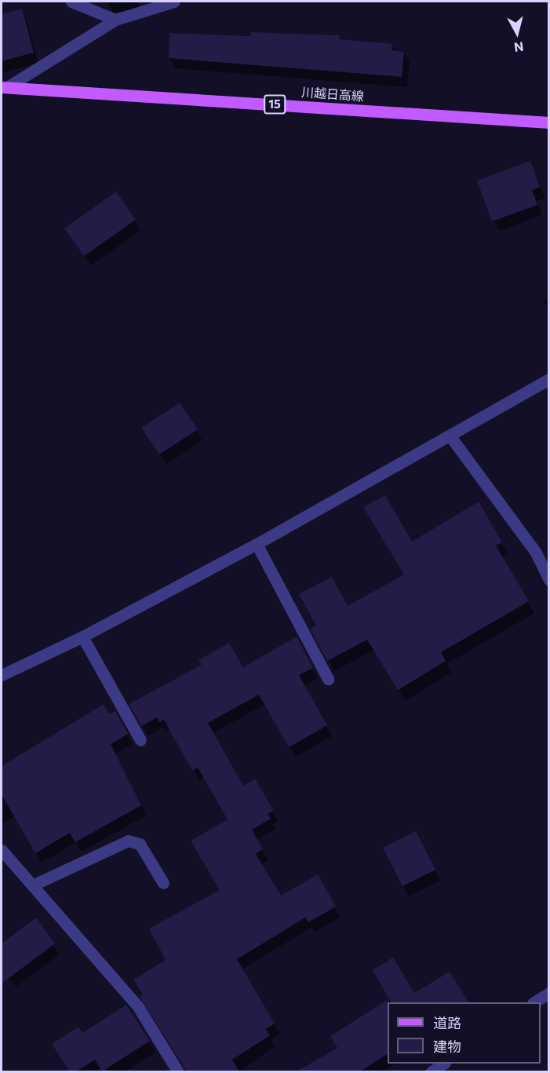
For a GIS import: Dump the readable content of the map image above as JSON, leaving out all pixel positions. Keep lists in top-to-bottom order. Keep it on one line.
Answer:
{"streets":{"main road":["川越日高線","15"]},"legend":["道路","建物"],"north":"bottom"}
